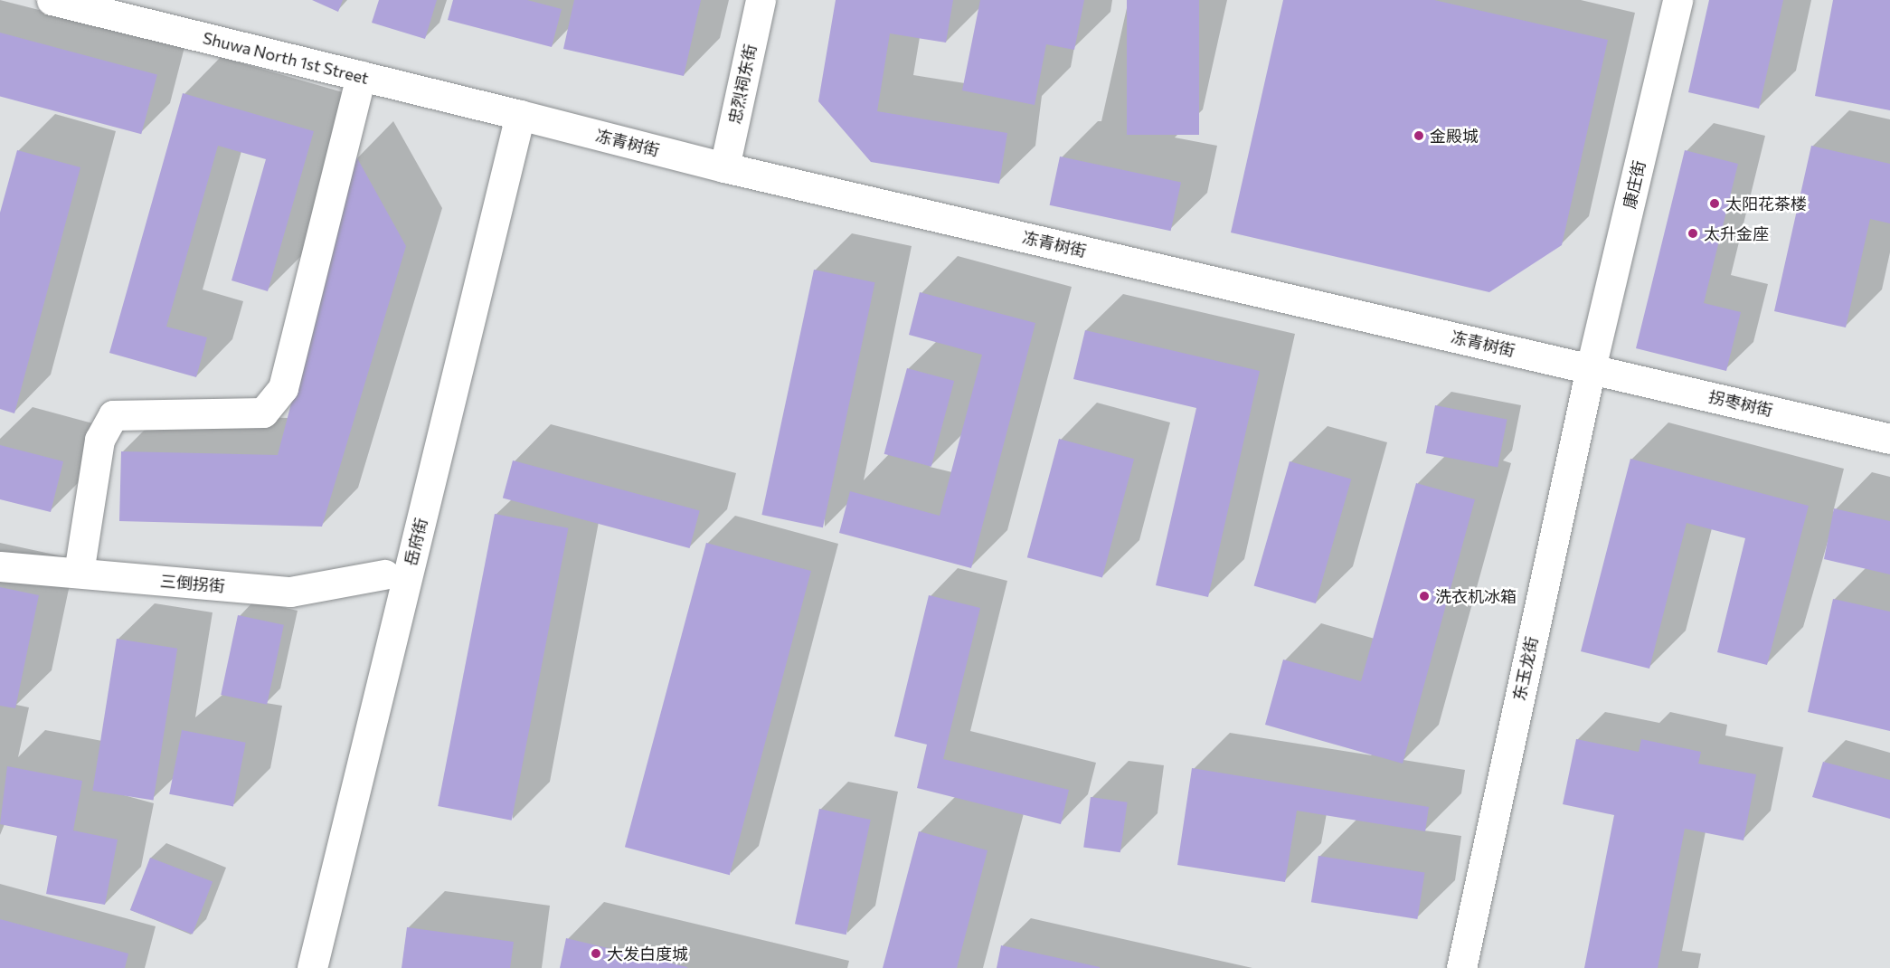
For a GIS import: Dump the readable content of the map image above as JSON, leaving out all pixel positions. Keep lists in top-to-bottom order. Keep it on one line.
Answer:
{"streets":{"street":["Shuwa North 1st Street","忠烈祠东街","冻青树街","康庄街","拐枣树街","岳府街","三倒拐街","东玉龙街"]},"crossings":[["Shuwa North 1st Street","冻青树街"],["Shuwa North 1st Street","岳府街"],["忠烈祠东街","冻青树街"],["冻青树街","康庄街"],["冻青树街","拐枣树街"],["冻青树街","岳府街"],["冻青树街","东玉龙街"],["康庄街","拐枣树街"],["康庄街","东玉龙街"],["拐枣树街","东玉龙街"]],"places":["金殿城","太阳花茶楼","太升金座","洗衣机冰箱","大发白度城"]}
